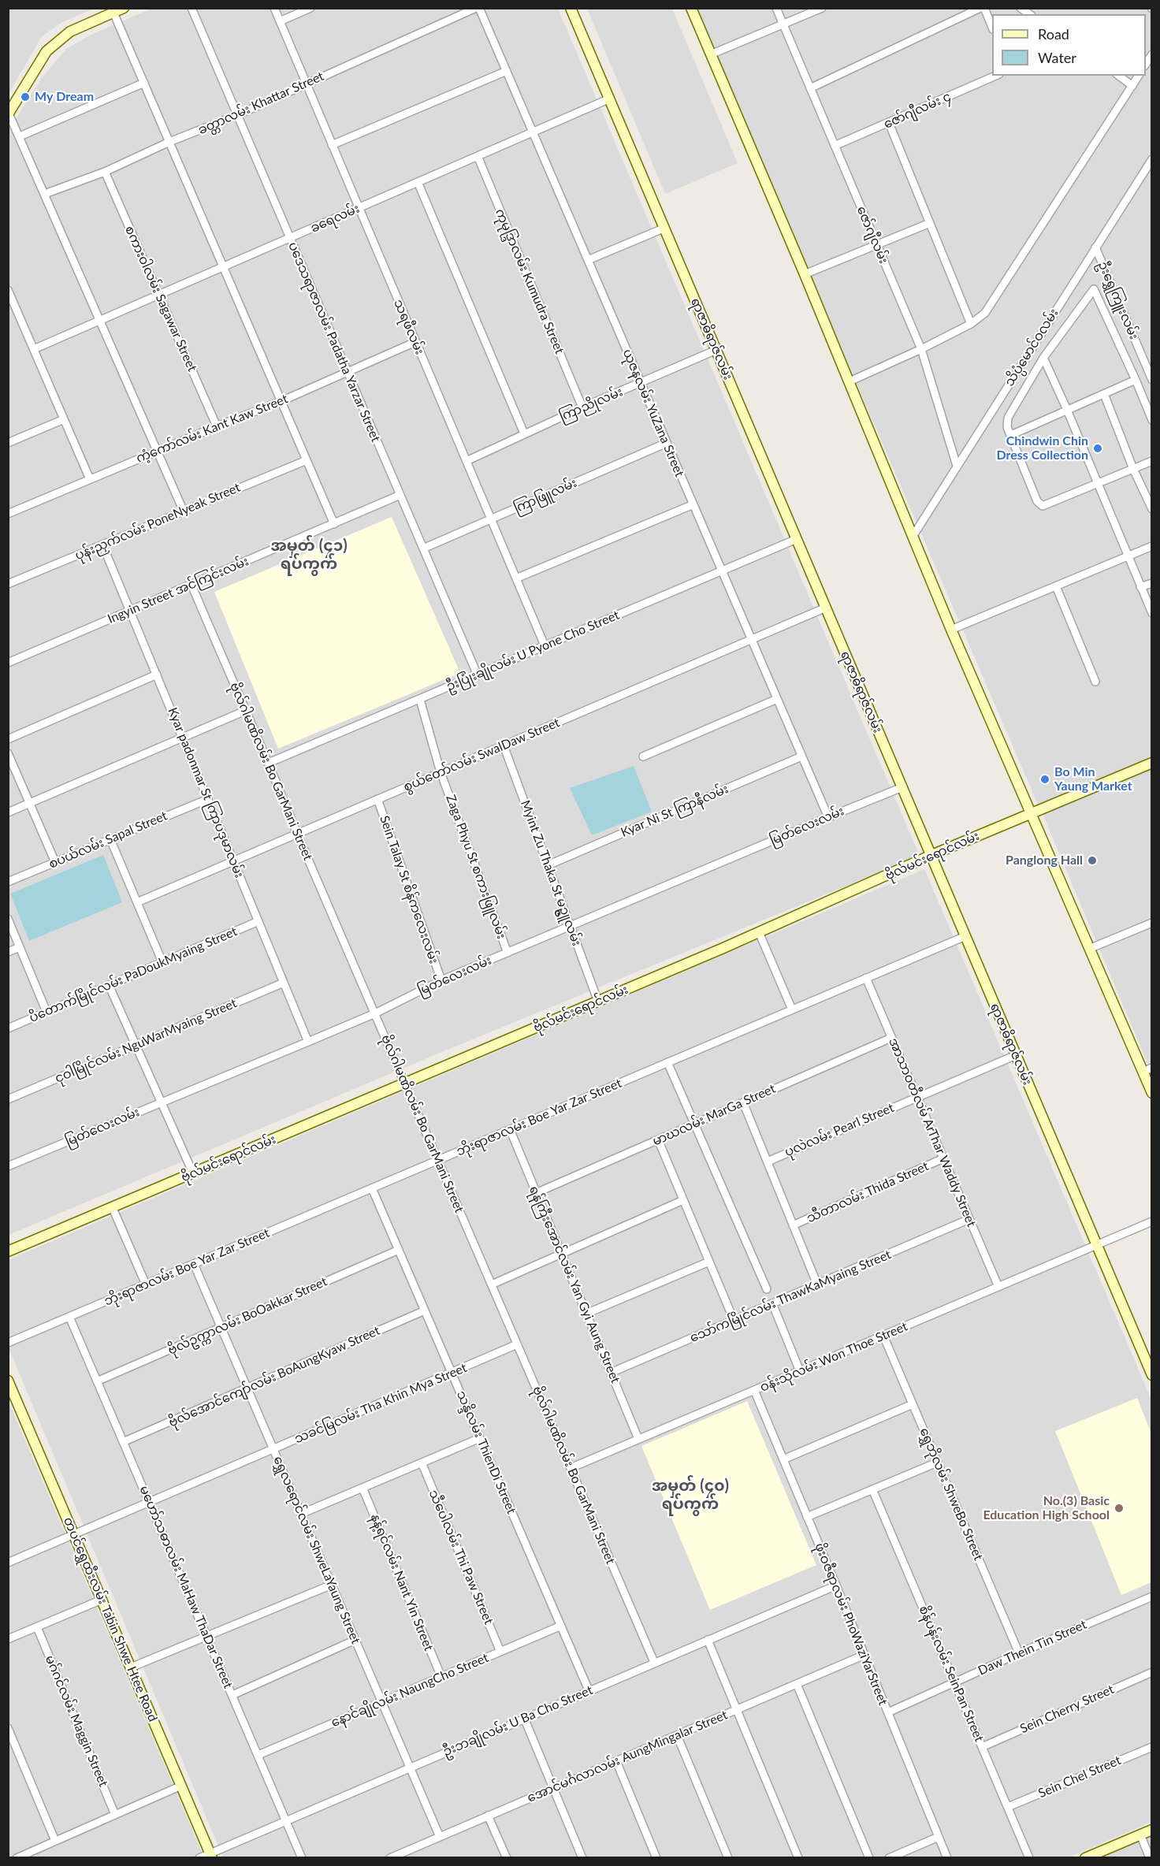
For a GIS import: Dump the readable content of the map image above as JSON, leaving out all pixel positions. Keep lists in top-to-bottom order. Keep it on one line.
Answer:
{"streets":{"street":["ခတ္တာလမ်း Khattar Street","ဇော်ဂျီလမ်း ၄","ခရေလမ်း","ဇော်ဂျီလမ်း","ကုမုဒ္ဒြာလမ်း Kumudra Street","စကားဝါလမ်း Sagawar Street","ဦးရွှေကြူးလမ်း","သရဖီလမ်း","ရာဇာဓိရာဇ်လမ်း","ပဒေသရာဇာလမ်း Padatha Yarzar Street","သိပ္ပံမောင်ဝလမ်း","ကြာညိုလမ်း","ယုဇနလမ်း YuZana Street","ကံ့ကော်လမ်း Kant Kaw Street","ကြာဖြူလမ်း","ပုန်းညှက်လမ်း PoneNyeak Street","Ingyin Street အင်ကြင်းလမ်း","ဦးပြုံးချိုလမ်း U Pyone Cho Street","စွယ်တော်လမ်း SwalDaw Street","ဗိုလ်ဂါမဏိလမ်း Bo GarMani Street","Kyar padonmar St ကြာပဒုမာလမ်း","Kyar Ni St ကြာနီလမ်း","မြတ်လေးလမ်း","စပယ်လမ်း Sapal Street","ဗိုလ်မင်းရောင်လမ်း","Zaga Phyu St စကားဖြူလမ်း","Myint Zu Thaka St မဥ္ဇူလမ်း","Sein Talay St စိန်ကလေးလမ်း","ပိတောက်မြိုင်လမ်း PaDoukMyaing Street","ငုဝါမြိုင်လမ်း NguWarMyaing Street","မာဃလမ်း MarGa Street","ဘိုးရာဇာလမ်း Boe Yar Zar Street","ပုလဲလမ်း Pearl Street","အာသာဝတီလမ် ArThar Waddy Street","သီတာလမ်း Thida Street","ရန်ကြီးအောင်လမ်း Yan Gyi Aung Street","သော်ကမြိုင်လမ်း ThawKaMyaing Street","ဗိုလ်ဥက္ကာလမ်း BoOakkar Street","ဝန်းသိုလမ်း Won Thoe Street","ဗိုလ်အောင်ကျော်လမ်း BoAungKyaw Street","သခင်မြလမ်း Tha Khin Mya Street","သန္ဒိလမ်း ThienDi Street","ရွှေဘိုလမ်း ShweBo Street","ရွှေလရောင်လမ်း ShweLaYaung Street","သီပေါလမ်း Thi Paw Street","နန့်ရင်လမ်း Nant Yin Street","မဟော်သဓာလမ်း MaHaw ThaDar Street","တပင်ရွှေထီးလမ်း Tabin Shwe Htee Road","ဖိုးဝဇီရာလမ်း PhoWaziYarStreet","Daw Thein Tin Street","စိန်ပန်းလမ်း SeinPan Street","နောင်ချိုလမ်း NaungCho Street","Sein Cherry Street","မဂ်ဂင်လမ်း Maggin Street","ဦးဘချိုလမ်း U Ba Cho Street","အောင်မင်္ဂလာလမ်း AungMingalar Street","Sein Chel Street"]},"crossings":[["ခတ္တာလမ်း Khattar Street","စကားဝါလမ်း Sagawar Street"],["ခတ္တာလမ်း Khattar Street","သရဖီလမ်း"],["ခတ္တာလမ်း Khattar Street","ပဒေသရာဇာလမ်း Padatha Yarzar Street"],["ခတ္တာလမ်း Khattar Street","ယုဇနလမ်း YuZana Street"],["ဇော်ဂျီလမ်း ၄","ဇော်ဂျီလမ်း"],["ခရေလမ်း","ကုမုဒ္ဒြာလမ်း Kumudra Street"],["ခရေလမ်း","စကားဝါလမ်း Sagawar Street"],["ခရေလမ်း","သရဖီလမ်း"],["ခရေလမ်း","ရာဇာဓိရာဇ်လမ်း"],["ခရေလမ်း","ပဒေသရာဇာလမ်း Padatha Yarzar Street"],["ခရေလမ်း","ယုဇနလမ်း YuZana Street"],["ဇော်ဂျီလမ်း","သိပ္ပံမောင်ဝလမ်း"],["ကုမုဒ္ဒြာလမ်း Kumudra Street","ကြာညိုလမ်း"],["စကားဝါလမ်း Sagawar Street","ကံ့ကော်လမ်း Kant Kaw Street"],["ဦးရွှေကြူးလမ်း","သိပ္ပံမောင်ဝလမ်း"],["သရဖီလမ်း","ကြာညိုလမ်း"],["သရဖီလမ်း","ကံ့ကော်လမ်း Kant Kaw Street"],["သရဖီလမ်း","ကြာဖြူလမ်း"],["သရဖီလမ်း","ဦးပြုံးချိုလမ်း U Pyone Cho Street"],["ရာဇာဓိရာဇ်လမ်း","ကြာညိုလမ်း"],["ရာဇာဓိရာဇ်လမ်း","ဦးပြုံးချိုလမ်း U Pyone Cho Street"],["ရာဇာဓိရာဇ်လမ်း","စွယ်တော်လမ်း SwalDaw Street"],["ရာဇာဓိရာဇ်လမ်း","မြတ်လေးလမ်း"],["ရာဇာဓိရာဇ်လမ်း","ဗိုလ်မင်းရောင်လမ်း"],["ရာဇာဓိရာဇ်လမ်း","ဘိုးရာဇာလမ်း Boe Yar Zar Street"],["ရာဇာဓိရာဇ်လမ်း","ပုလဲလမ်း Pearl Street"],["ရာဇာဓိရာဇ်လမ်း","ဝန်းသိုလမ်း Won Thoe Street"],["ပဒေသရာဇာလမ်း Padatha Yarzar Street","ကံ့ကော်လမ်း Kant Kaw Street"],["ပဒေသရာဇာလမ်း Padatha Yarzar Street","ကြာဖြူလမ်း"],["ပဒေသရာဇာလမ်း Padatha Yarzar Street","Ingyin Street အင်ကြင်းလမ်း"],["ပဒေသရာဇာလမ်း Padatha Yarzar Street","ဦးပြုံးချိုလမ်း U Pyone Cho Street"],["ကြာညိုလမ်း","ယုဇနလမ်း YuZana Street"],["ယုဇနလမ်း YuZana Street","ကြာဖြူလမ်း"],["ယုဇနလမ်း YuZana Street","ဦးပြုံးချိုလမ်း U Pyone Cho Street"],["ယုဇနလမ်း YuZana Street","စွယ်တော်လမ်း SwalDaw Street"],["ယုဇနလမ်း YuZana Street","Kyar Ni St ကြာနီလမ်း"],["ယုဇနလမ်း YuZana Street","မြတ်လေးလမ်း"],["ပုန်းညှက်လမ်း PoneNyeak Street","Kyar padonmar St ကြာပဒုမာလမ်း"],["Ingyin Street အင်ကြင်းလမ်း","ဗိုလ်ဂါမဏိလမ်း Bo GarMani Street"],["Ingyin Street အင်ကြင်းလမ်း","Kyar padonmar St ကြာပဒုမာလမ်း"],["ဦးပြုံးချိုလမ်း U Pyone Cho Street","ဗိုလ်ဂါမဏိလမ်း Bo GarMani Street"],["ဦးပြုံးချိုလမ်း U Pyone Cho Street","Zaga Phyu St စကားဖြူလမ်း"],["စွယ်တော်လမ်း SwalDaw Street","ဗိုလ်ဂါမဏိလမ်း Bo GarMani Street"],["စွယ်တော်လမ်း SwalDaw Street","Kyar padonmar St ကြာပဒုမာလမ်း"],["စွယ်တော်လမ်း SwalDaw Street","Zaga Phyu St စကားဖြူလမ်း"],["စွယ်တော်လမ်း SwalDaw Street","Myint Zu Thaka St မဥ္ဇူလမ်း"],["စွယ်တော်လမ်း SwalDaw Street","Sein Talay St စိန်ကလေးလမ်း"],["ဗိုလ်ဂါမဏိလမ်း Bo GarMani Street","မြတ်လေးလမ်း"],["ဗိုလ်ဂါမဏိလမ်း Bo GarMani Street","ဗိုလ်မင်းရောင်လမ်း"],["ဗိုလ်ဂါမဏိလမ်း Bo GarMani Street","ဘိုးရာဇာလမ်း Boe Yar Zar Street"],["ဗိုလ်ဂါမဏိလမ်း Bo GarMani Street","ဝန်းသိုလမ်း Won Thoe Street"],["ဗိုလ်ဂါမဏိလမ်း Bo GarMani Street","သခင်မြလမ်း Tha Khin Mya Street"],["ဗိုလ်ဂါမဏိလမ်း Bo GarMani Street","ဦးဘချိုလမ်း U Ba Cho Street"],["Kyar padonmar St ကြာပဒုမာလမ်း","မြတ်လေးလမ်း"],["Kyar padonmar St ကြာပဒုမာလမ်း","စပယ်လမ်း Sapal Street"],["Kyar padonmar St ကြာပဒုမာလမ်း","ပိတောက်မြိုင်လမ်း PaDoukMyaing Street"],["Kyar padonmar St ကြာပဒုမာလမ်း","ငုဝါမြိုင်လမ်း NguWarMyaing Street"],["Kyar Ni St ကြာနီလမ်း","Myint Zu Thaka St မဥ္ဇူလမ်း"],["မြတ်လေးလမ်း","Zaga Phyu St စကားဖြူလမ်း"],["မြတ်လေးလမ်း","Myint Zu Thaka St မဥ္ဇူလမ်း"],["မြတ်လေးလမ်း","Sein Talay St စိန်ကလေးလမ်း"],["ဗိုလ်မင်းရောင်လမ်း","Myint Zu Thaka St မဥ္ဇူလမ်း"],["မာဃလမ်း MarGa Street","အာသာဝတီလမ် ArThar Waddy Street"],["မာဃလမ်း MarGa Street","ရန်ကြီးအောင်လမ်း Yan Gyi Aung Street"],["ဘိုးရာဇာလမ်း Boe Yar Zar Street","အာသာဝတီလမ် ArThar Waddy Street"],["ဘိုးရာဇာလမ်း Boe Yar Zar Street","ရန်ကြီးအောင်လမ်း Yan Gyi Aung Street"],["ဘိုးရာဇာလမ်း Boe Yar Zar Street","သန္ဒိလမ်း ThienDi Street"],["ဘိုးရာဇာလမ်း Boe Yar Zar Street","ရွှေလရောင်လမ်း ShweLaYaung Street"],["ဘိုးရာဇာလမ်း Boe Yar Zar Street","မဟော်သဓာလမ်း MaHaw ThaDar Street"],["ပုလဲလမ်း Pearl Street","အာသာဝတီလမ် ArThar Waddy Street"],["အာသာဝတီလမ် ArThar Waddy Street","သီတာလမ်း Thida Street"],["အာသာဝတီလမ် ArThar Waddy Street","သော်ကမြိုင်လမ်း ThawKaMyaing Street"],["အာသာဝတီလမ် ArThar Waddy Street","ဝန်းသိုလမ်း Won Thoe Street"],["ရန်ကြီးအောင်လမ်း Yan Gyi Aung Street","သော်ကမြိုင်လမ်း ThawKaMyaing Street"],["ရန်ကြီးအောင်လမ်း Yan Gyi Aung Street","ဝန်းသိုလမ်း Won Thoe Street"],["ဗိုလ်ဥက္ကာလမ်း BoOakkar Street","သန္ဒိလမ်း ThienDi Street"],["ဗိုလ်ဥက္ကာလမ်း BoOakkar Street","ရွှေလရောင်လမ်း ShweLaYaung Street"],["ဗိုလ်ဥက္ကာလမ်း BoOakkar Street","မဟော်သဓာလမ်း MaHaw ThaDar Street"],["ဝန်းသိုလမ်း Won Thoe Street","ရွှေဘိုလမ်း ShweBo Street"],["ဝန်းသိုလမ်း Won Thoe Street","ဖိုးဝဇီရာလမ်း PhoWaziYarStreet"],["ဗိုလ်အောင်ကျော်လမ်း BoAungKyaw Street","သန္ဒိလမ်း ThienDi Street"],["ဗိုလ်အောင်ကျော်လမ်း BoAungKyaw Street","ရွှေလရောင်လမ်း ShweLaYaung Street"],["ဗိုလ်အောင်ကျော်လမ်း BoAungKyaw Street","မဟော်သဓာလမ်း MaHaw ThaDar Street"],["သခင်မြလမ်း Tha Khin Mya Street","သန္ဒိလမ်း ThienDi Street"],["သခင်မြလမ်း Tha Khin Mya Street","ရွှေလရောင်လမ်း ShweLaYaung Street"],["သခင်မြလမ်း Tha Khin Mya Street","မဟော်သဓာလမ်း MaHaw ThaDar Street"],["သခင်မြလမ်း Tha Khin Mya Street","တပင်ရွှေထီးလမ်း Tabin Shwe Htee Road"],["သန္ဒိလမ်း ThienDi Street","နောင်ချိုလမ်း NaungCho Street"],["သန္ဒိလမ်း ThienDi Street","ဦးဘချိုလမ်း U Ba Cho Street"],["ရွှေဘိုလမ်း ShweBo Street","Daw Thein Tin Street"],["ရွှေလရောင်လမ်း ShweLaYaung Street","နောင်ချိုလမ်း NaungCho Street"],["ရွှေလရောင်လမ်း ShweLaYaung Street","ဦးဘချိုလမ်း U Ba Cho Street"],["ရွှေလရောင်လမ်း ShweLaYaung Street","အောင်မင်္ဂလာလမ်း AungMingalar Street"],["သီပေါလမ်း Thi Paw Street","နောင်ချိုလမ်း NaungCho Street"],["နန့်ရင်လမ်း Nant Yin Street","နောင်ချိုလမ်း NaungCho Street"],["မဟော်သဓာလမ်း MaHaw ThaDar Street","နောင်ချိုလမ်း NaungCho Street"],["မဟော်သဓာလမ်း MaHaw ThaDar Street","ဦးဘချိုလမ်း U Ba Cho Street"],["တပင်ရွှေထီးလမ်း Tabin Shwe Htee Road","ဦးဘချိုလမ်း U Ba Cho Street"],["ဖိုးဝဇီရာလမ်း PhoWaziYarStreet","Daw Thein Tin Street"],["ဖိုးဝဇီရာလမ်း PhoWaziYarStreet","ဦးဘချိုလမ်း U Ba Cho Street"],["ဖိုးဝဇီရာလမ်း PhoWaziYarStreet","အောင်မင်္ဂလာလမ်း AungMingalar Street"],["Daw Thein Tin Street","စိန်ပန်းလမ်း SeinPan Street"],["စိန်ပန်းလမ်း SeinPan Street","Sein Cherry Street"],["စိန်ပန်းလမ်း SeinPan Street","Sein Chel Street"]],"districts":["အမှတ် (၄၁) ရပ်ကွက်","အမှတ် (၄၀) ရပ်ကွက်"],"places":["My Dream","Chindwin Chin Dress Collection","Bo Min Yaung Market","Panglong Hall","No.(3) Basic Education High School"],"legend":["Road","Water"]}
